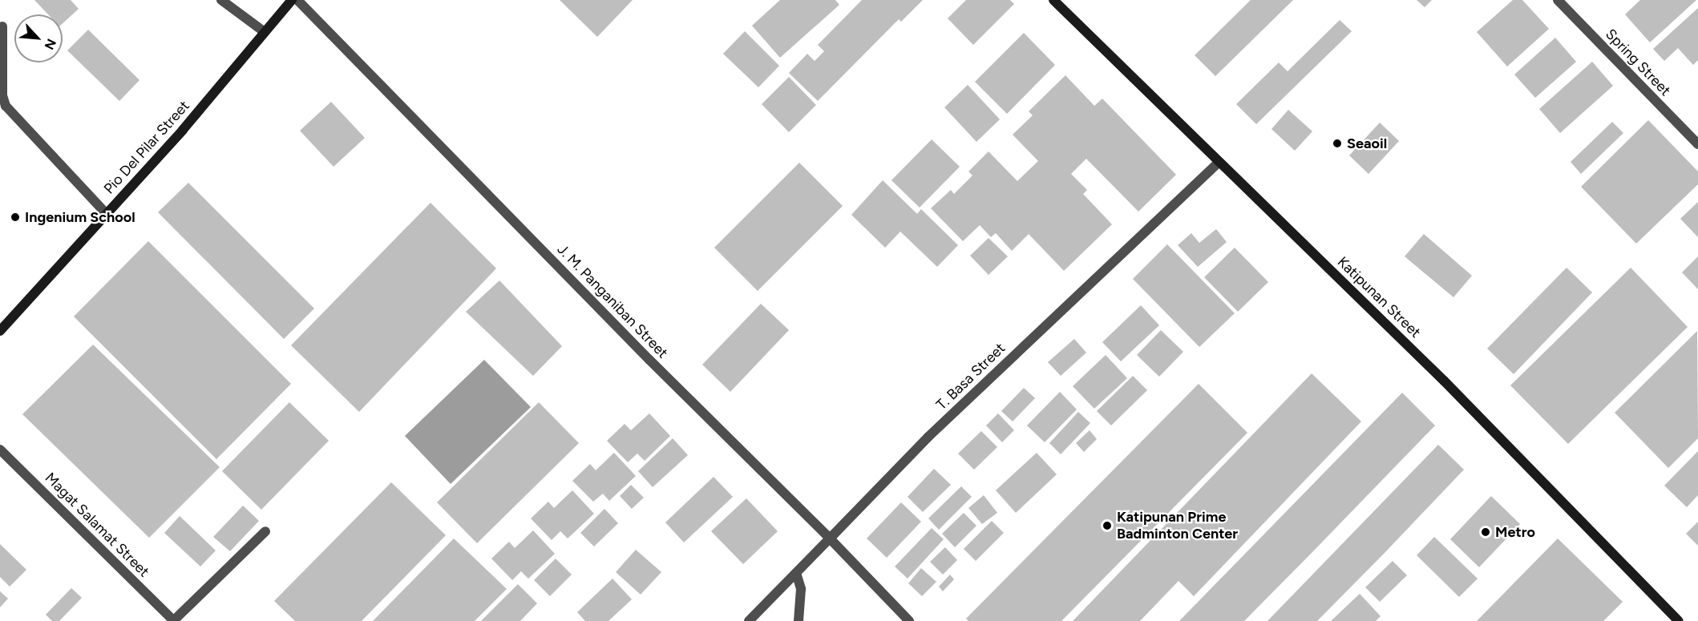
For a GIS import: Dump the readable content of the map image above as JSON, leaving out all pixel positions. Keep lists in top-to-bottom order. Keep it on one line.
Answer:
{"streets":{"street":["Spring Street","Pio Del Pilar Street","Katipunan Street","J. M. Panganiban Street","T. Basa Street","Magat Salamat Street"]},"crossings":[["Katipunan Street","T. Basa Street"],["J. M. Panganiban Street","T. Basa Street"]],"places":["Seaoil","Ingenium School","Katipunan Prime Badminton Center","Metro"],"north":"bottom right"}
